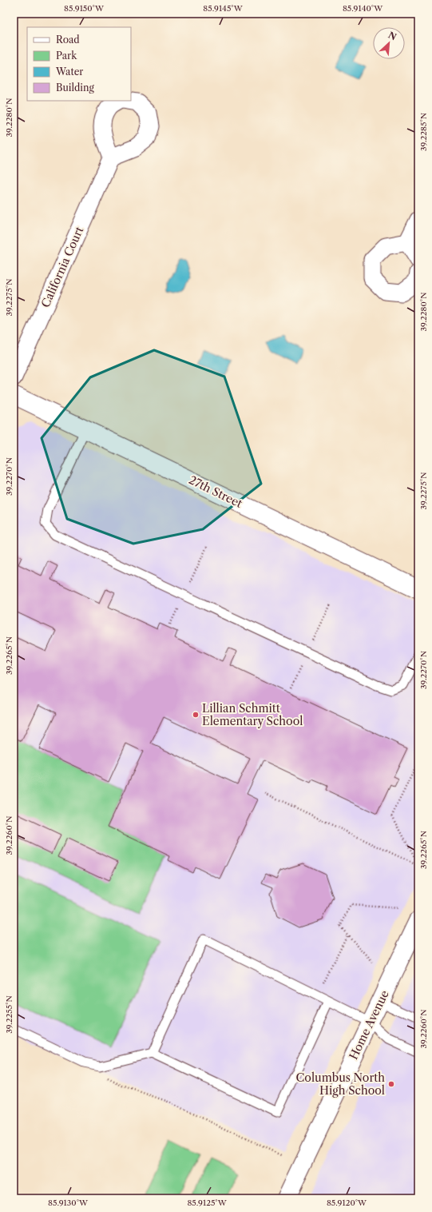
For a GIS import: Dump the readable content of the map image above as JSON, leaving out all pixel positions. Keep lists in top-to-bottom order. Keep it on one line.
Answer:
{"streets":{"street":["California Court","27th Street","Home Avenue"]},"places":["Lillian Schmitt Elementary School","Columbus North High School"],"legend":["Road","Park","Water","Building"],"north":"top right","coordinates":["85.9150°W","85.9145°W","85.9140°W","39.2280°N","39.2285°N","39.2275°N","39.2270°N","39.2265°N","39.2260°N","39.2255°N","85.9130°W","85.9125°W","85.9120°W"]}
